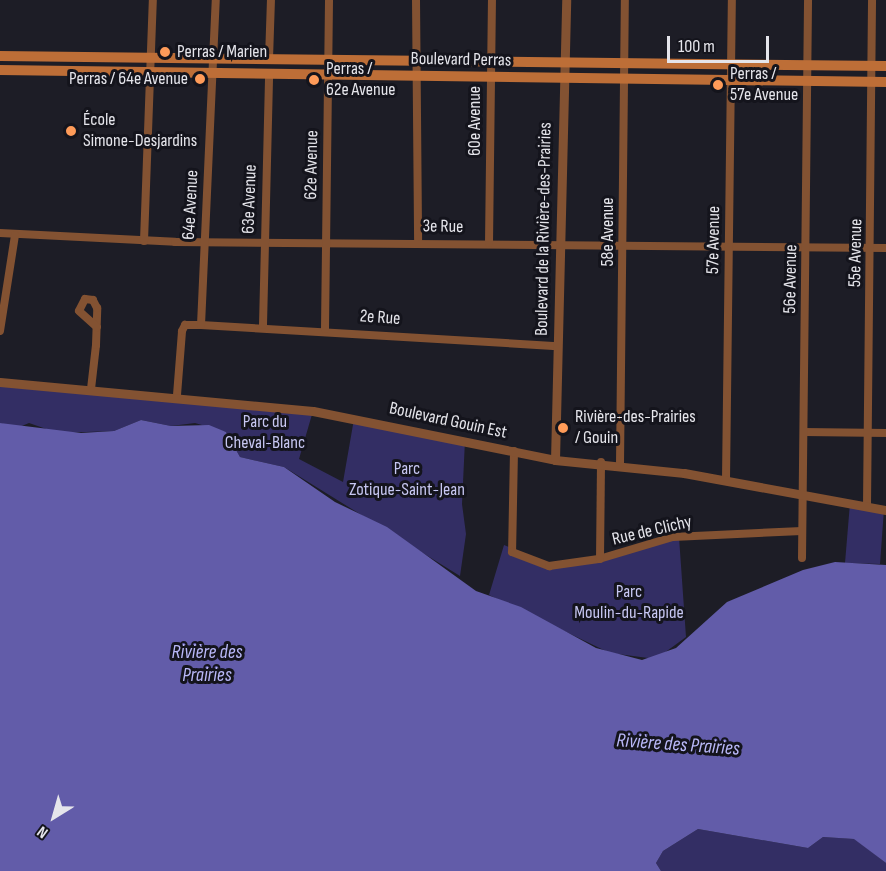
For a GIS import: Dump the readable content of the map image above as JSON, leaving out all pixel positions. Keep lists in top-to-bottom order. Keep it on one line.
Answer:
{"streets":{"main road":["Boulevard Perras"],"street":["60e Avenue","62e Avenue","63e Avenue","64e Avenue","3e Rue","Boulevard de la Rivière-des-Prairies","58e Avenue","57e Avenue","55e Avenue","56e Avenue","2e Rue","Boulevard Gouin Est","Rue de Clichy"]},"crossings":[["Boulevard Perras","60e Avenue"],["Boulevard Perras","62e Avenue"],["Boulevard Perras","63e Avenue"],["Boulevard Perras","64e Avenue"],["Boulevard Perras","Boulevard de la Rivière-des-Prairies"],["Boulevard Perras","58e Avenue"],["Boulevard Perras","57e Avenue"],["Boulevard Perras","55e Avenue"],["Boulevard Perras","56e Avenue"],["60e Avenue","3e Rue"],["62e Avenue","3e Rue"],["62e Avenue","2e Rue"],["63e Avenue","3e Rue"],["63e Avenue","2e Rue"],["64e Avenue","3e Rue"],["64e Avenue","2e Rue"],["3e Rue","Boulevard de la Rivière-des-Prairies"],["3e Rue","58e Avenue"],["3e Rue","57e Avenue"],["3e Rue","55e Avenue"],["3e Rue","56e Avenue"],["Boulevard de la Rivière-des-Prairies","2e Rue"],["Boulevard de la Rivière-des-Prairies","Boulevard Gouin Est"],["58e Avenue","Boulevard Gouin Est"],["57e Avenue","Boulevard Gouin Est"],["55e Avenue","Boulevard Gouin Est"],["56e Avenue","Boulevard Gouin Est"],["56e Avenue","Rue de Clichy"],["Boulevard Gouin Est","Rue de Clichy"]],"water":["Rivière des Prairies"],"parks":["Parc du Cheval-Blanc","Parc Zotique-Saint-Jean","Parc Moulin-du-Rapide"],"places":["Perras / Marien","Perras / 64e Avenue","Perras / 62e Avenue","Perras / 57e Avenue","École Simone-Desjardins","Rivière-des-Prairies / Gouin"],"scale_bar":"100 m","north":"bottom left"}
